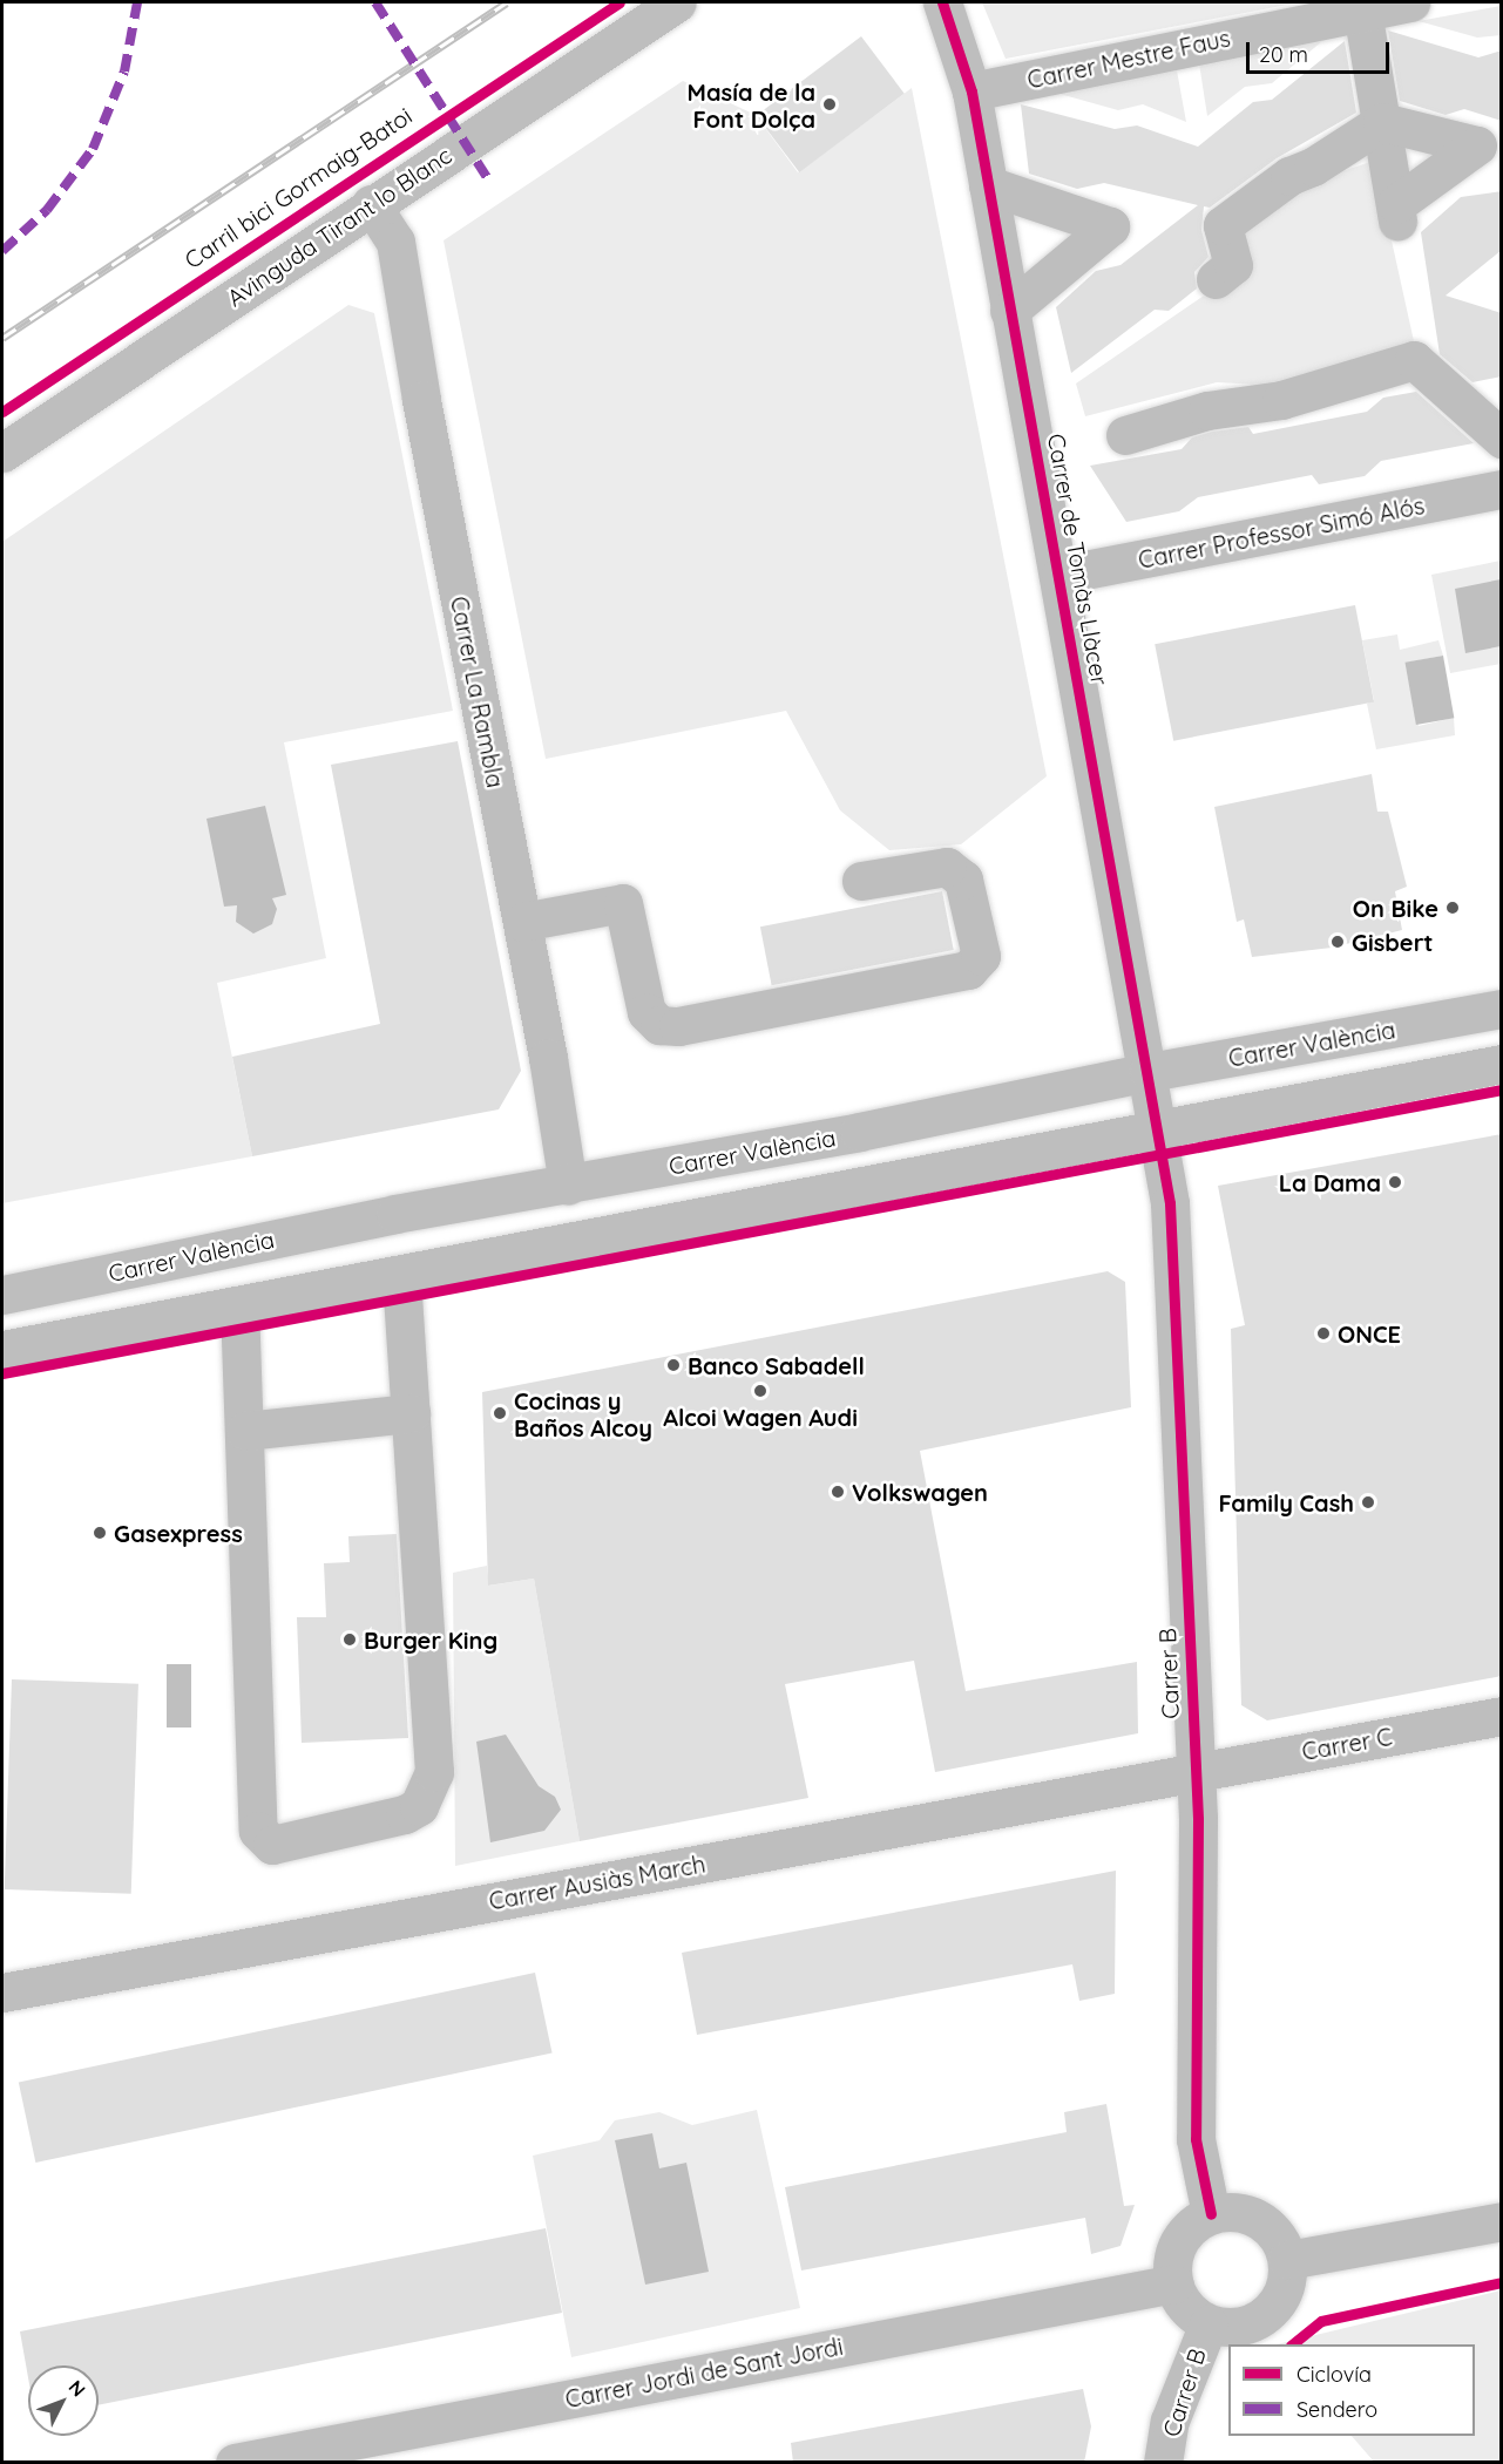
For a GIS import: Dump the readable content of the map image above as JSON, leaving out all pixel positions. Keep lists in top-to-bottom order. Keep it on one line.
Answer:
{"streets":{"street":["Carrer Mestre Faus","Avinguda Tirant lo Blanc","Carrer Professor Simó Alós","Carrer de Tomàs Llàcer","Carrer La Rambla","Carrer València","Carrer B","Carrer C","Carrer Ausiàs March","Carrer Jordi de Sant Jordi"],"cycle path":["Carril bici Gormaig-Batoi"]},"crossings":[["Carrer Mestre Faus","Carrer de Tomàs Llàcer"],["Avinguda Tirant lo Blanc","Carrer La Rambla"],["Carrer Professor Simó Alós","Carrer de Tomàs Llàcer"],["Carrer de Tomàs Llàcer","Carrer València"],["Carrer de Tomàs Llàcer","Carrer B"],["Carrer La Rambla","Carrer València"],["Carrer B","Carrer C"],["Carrer B","Carrer Ausiàs March"],["Carrer B","Carrer Jordi de Sant Jordi"],["Carrer C","Carrer Ausiàs March"]],"places":["Masía de la Font Dolça","On Bike","Gisbert","La Dama","ONCE","Banco Sabadell","Alcoi Wagen Audi","Cocinas y Baños Alcoy","Volkswagen","Family Cash","Gasexpress","Burger King"],"legend":["Ciclovía","Sendero"],"scale_bar":"20 m","north":"top right"}
